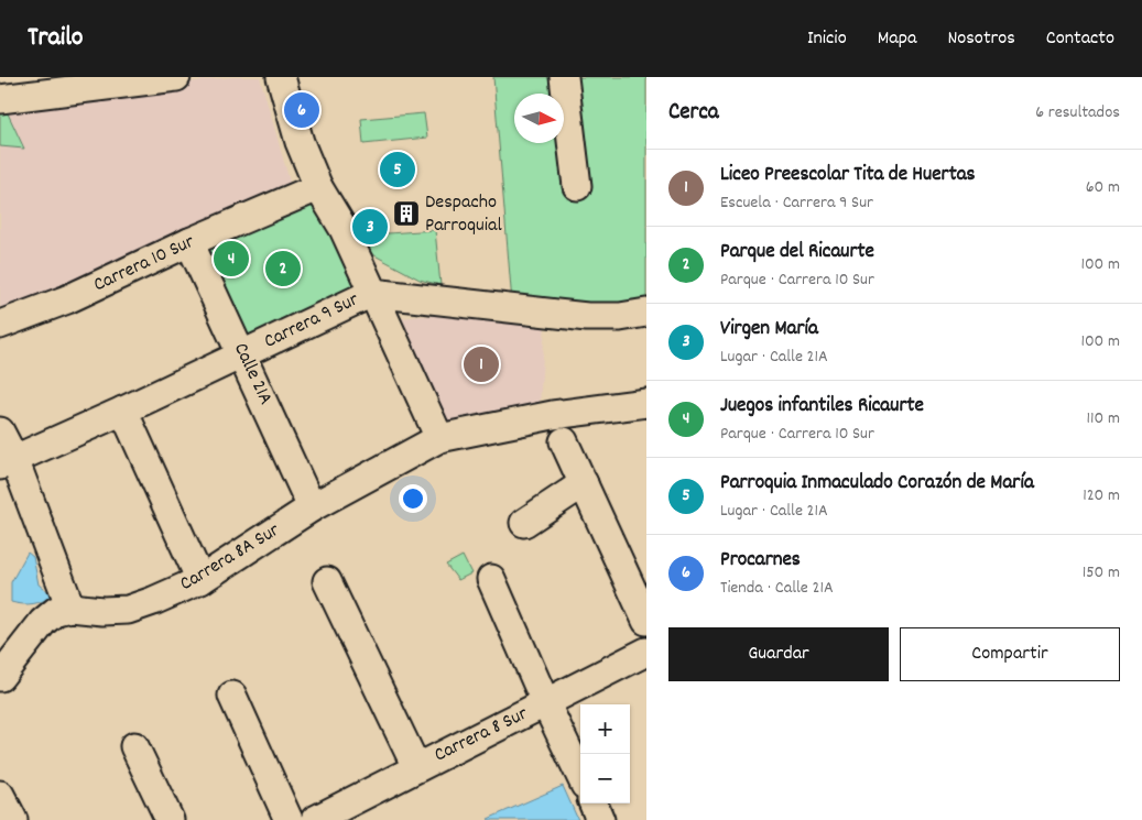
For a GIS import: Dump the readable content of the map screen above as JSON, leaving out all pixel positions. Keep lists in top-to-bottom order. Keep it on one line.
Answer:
{"streets":{"street":["Carrera 10 Sur","Carrera 9 Sur","Calle 21A","Carrera 8A Sur","Carrera 8 Sur"]},"crossings":[["Carrera 10 Sur","Calle 21A"],["Carrera 9 Sur","Calle 21A"],["Calle 21A","Carrera 8A Sur"]],"places":{"building":["Despacho Parroquial"]},"north":"right","page":{"header":"Trailo","nav":["Inicio","Mapa","Nosotros","Contacto"],"heading":["Cerca","6 resultados"],"pins":["6","5","3","4","2","1"],"list":[{"mark":"1","name":"Liceo Preescolar Tita de Huertas","note":"Escuela · Carrera 9 Sur","value":"60 m"},{"mark":"2","name":"Parque del Ricaurte","note":"Parque · Carrera 10 Sur","value":"100 m"},{"mark":"3","name":"Virgen María","note":"Lugar · Calle 21A","value":"100 m"},{"mark":"4","name":"Juegos infantiles Ricaurte","note":"Parque · Carrera 10 Sur","value":"110 m"},{"mark":"5","name":"Parroquia Inmaculado Corazón de María","note":"Lugar · Calle 21A","value":"120 m"},{"mark":"6","name":"Procarnes","note":"Tienda · Calle 21A","value":"150 m"}],"buttons":["Guardar","Compartir"],"map_buttons":["+","−"]}}
